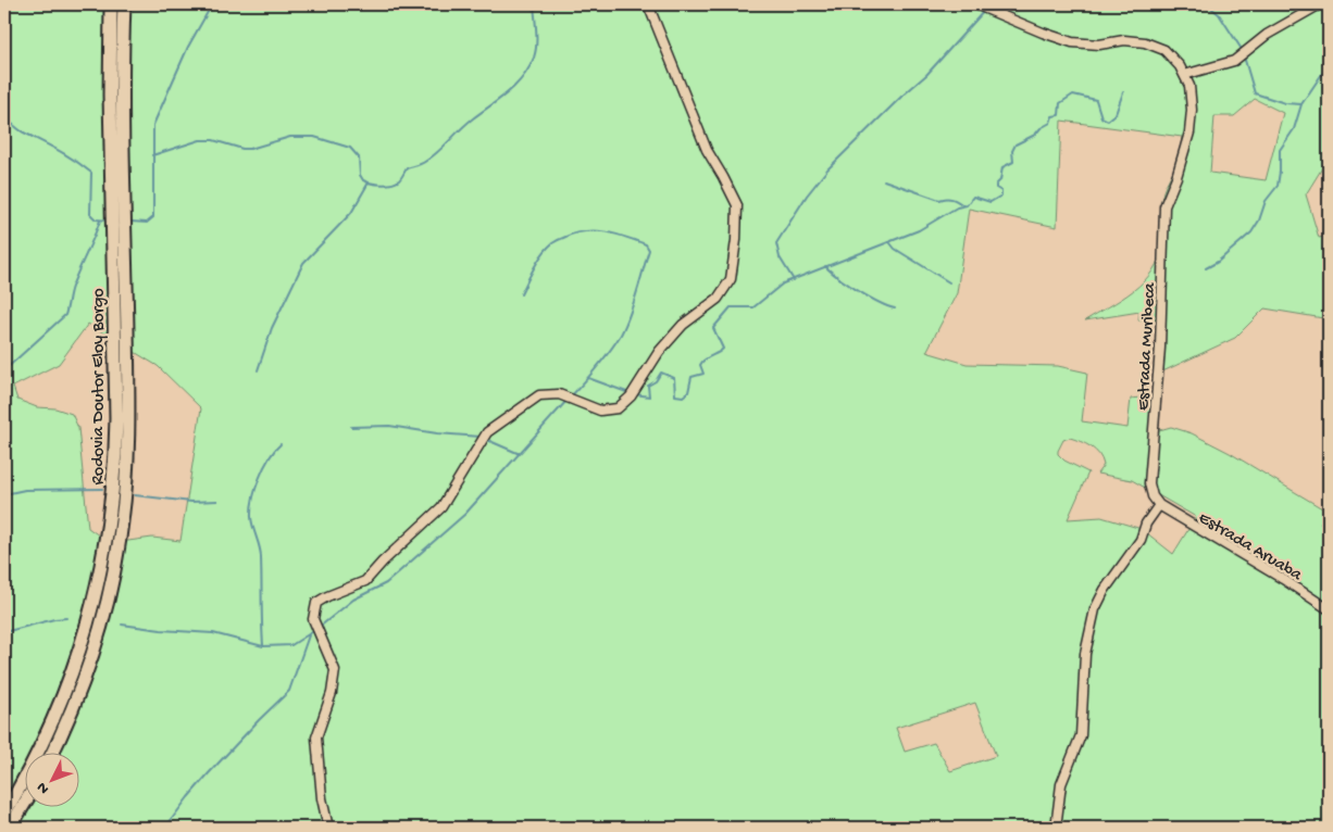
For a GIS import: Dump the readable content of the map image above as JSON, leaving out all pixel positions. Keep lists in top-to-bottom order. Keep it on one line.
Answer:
{"streets":{"highway":["Rodovia Doutor Eloy Borgo"],"street":["Estrada Muribeca","Estrada Aruaba"]},"crossings":[["Estrada Muribeca","Estrada Aruaba"]],"north":"bottom left"}
